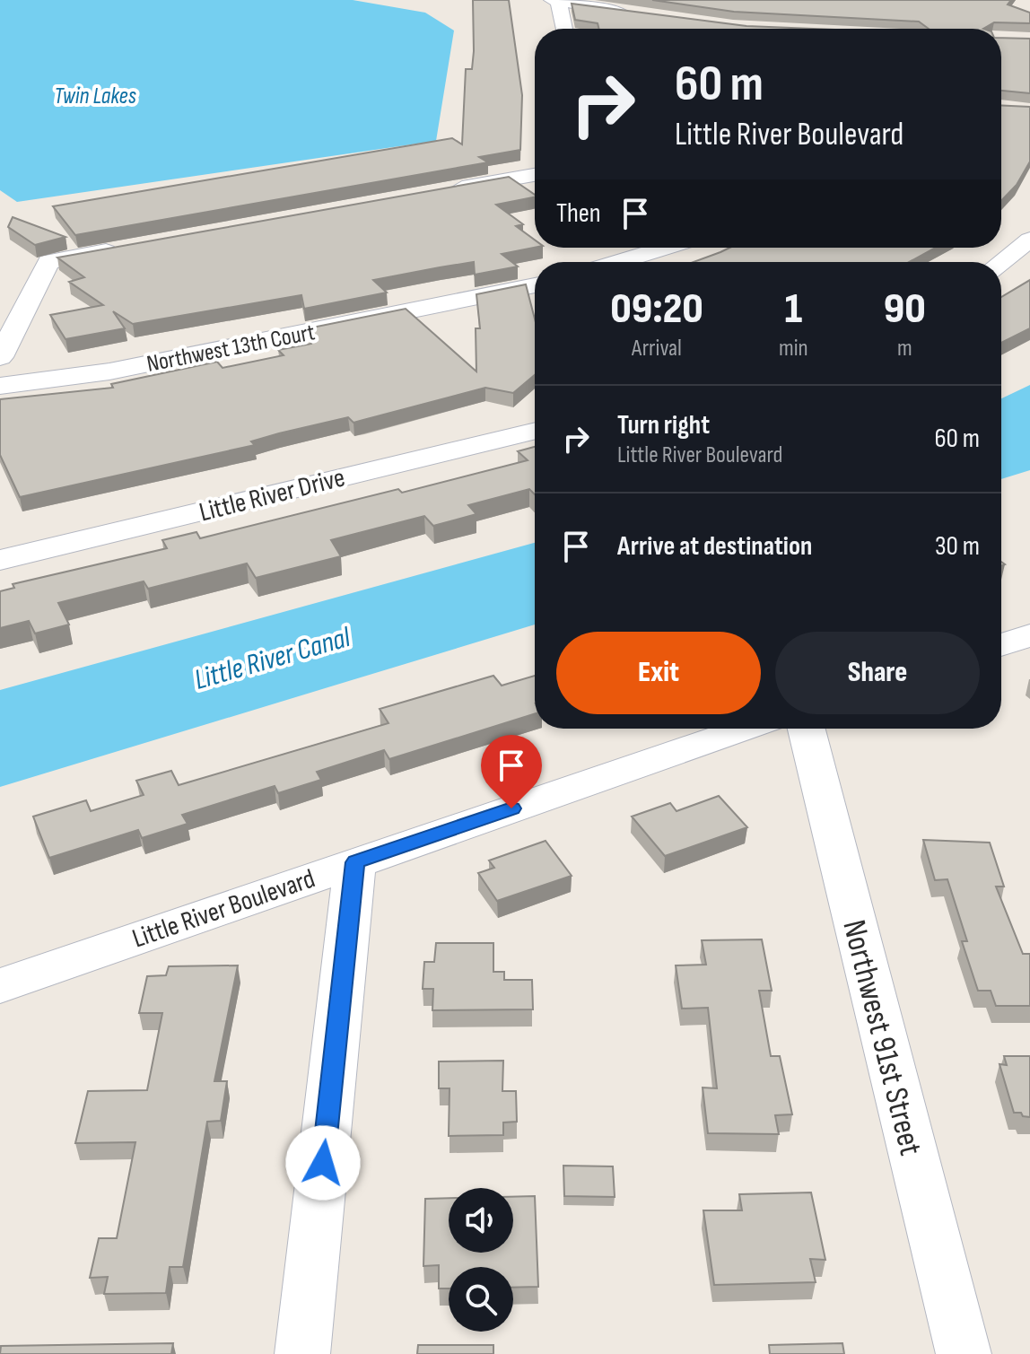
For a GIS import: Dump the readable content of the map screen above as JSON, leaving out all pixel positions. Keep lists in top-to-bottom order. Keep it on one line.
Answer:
{"streets":{"street":["Northwest 13th Court","Little River Drive","Little River Boulevard","Northwest 91st Street"]},"water":["Twin Lakes","Little River Canal"],"page":{"turn":["60 m","Little River Boulevard"],"then":"Then","eta":["09:20","Arrival","1","min","90","m"],"list":[{"name":"Turn right","note":"Little River Boulevard","value":"60 m"},{"name":"Arrive at destination","value":"30 m"}],"buttons":["Exit","Share"]}}
